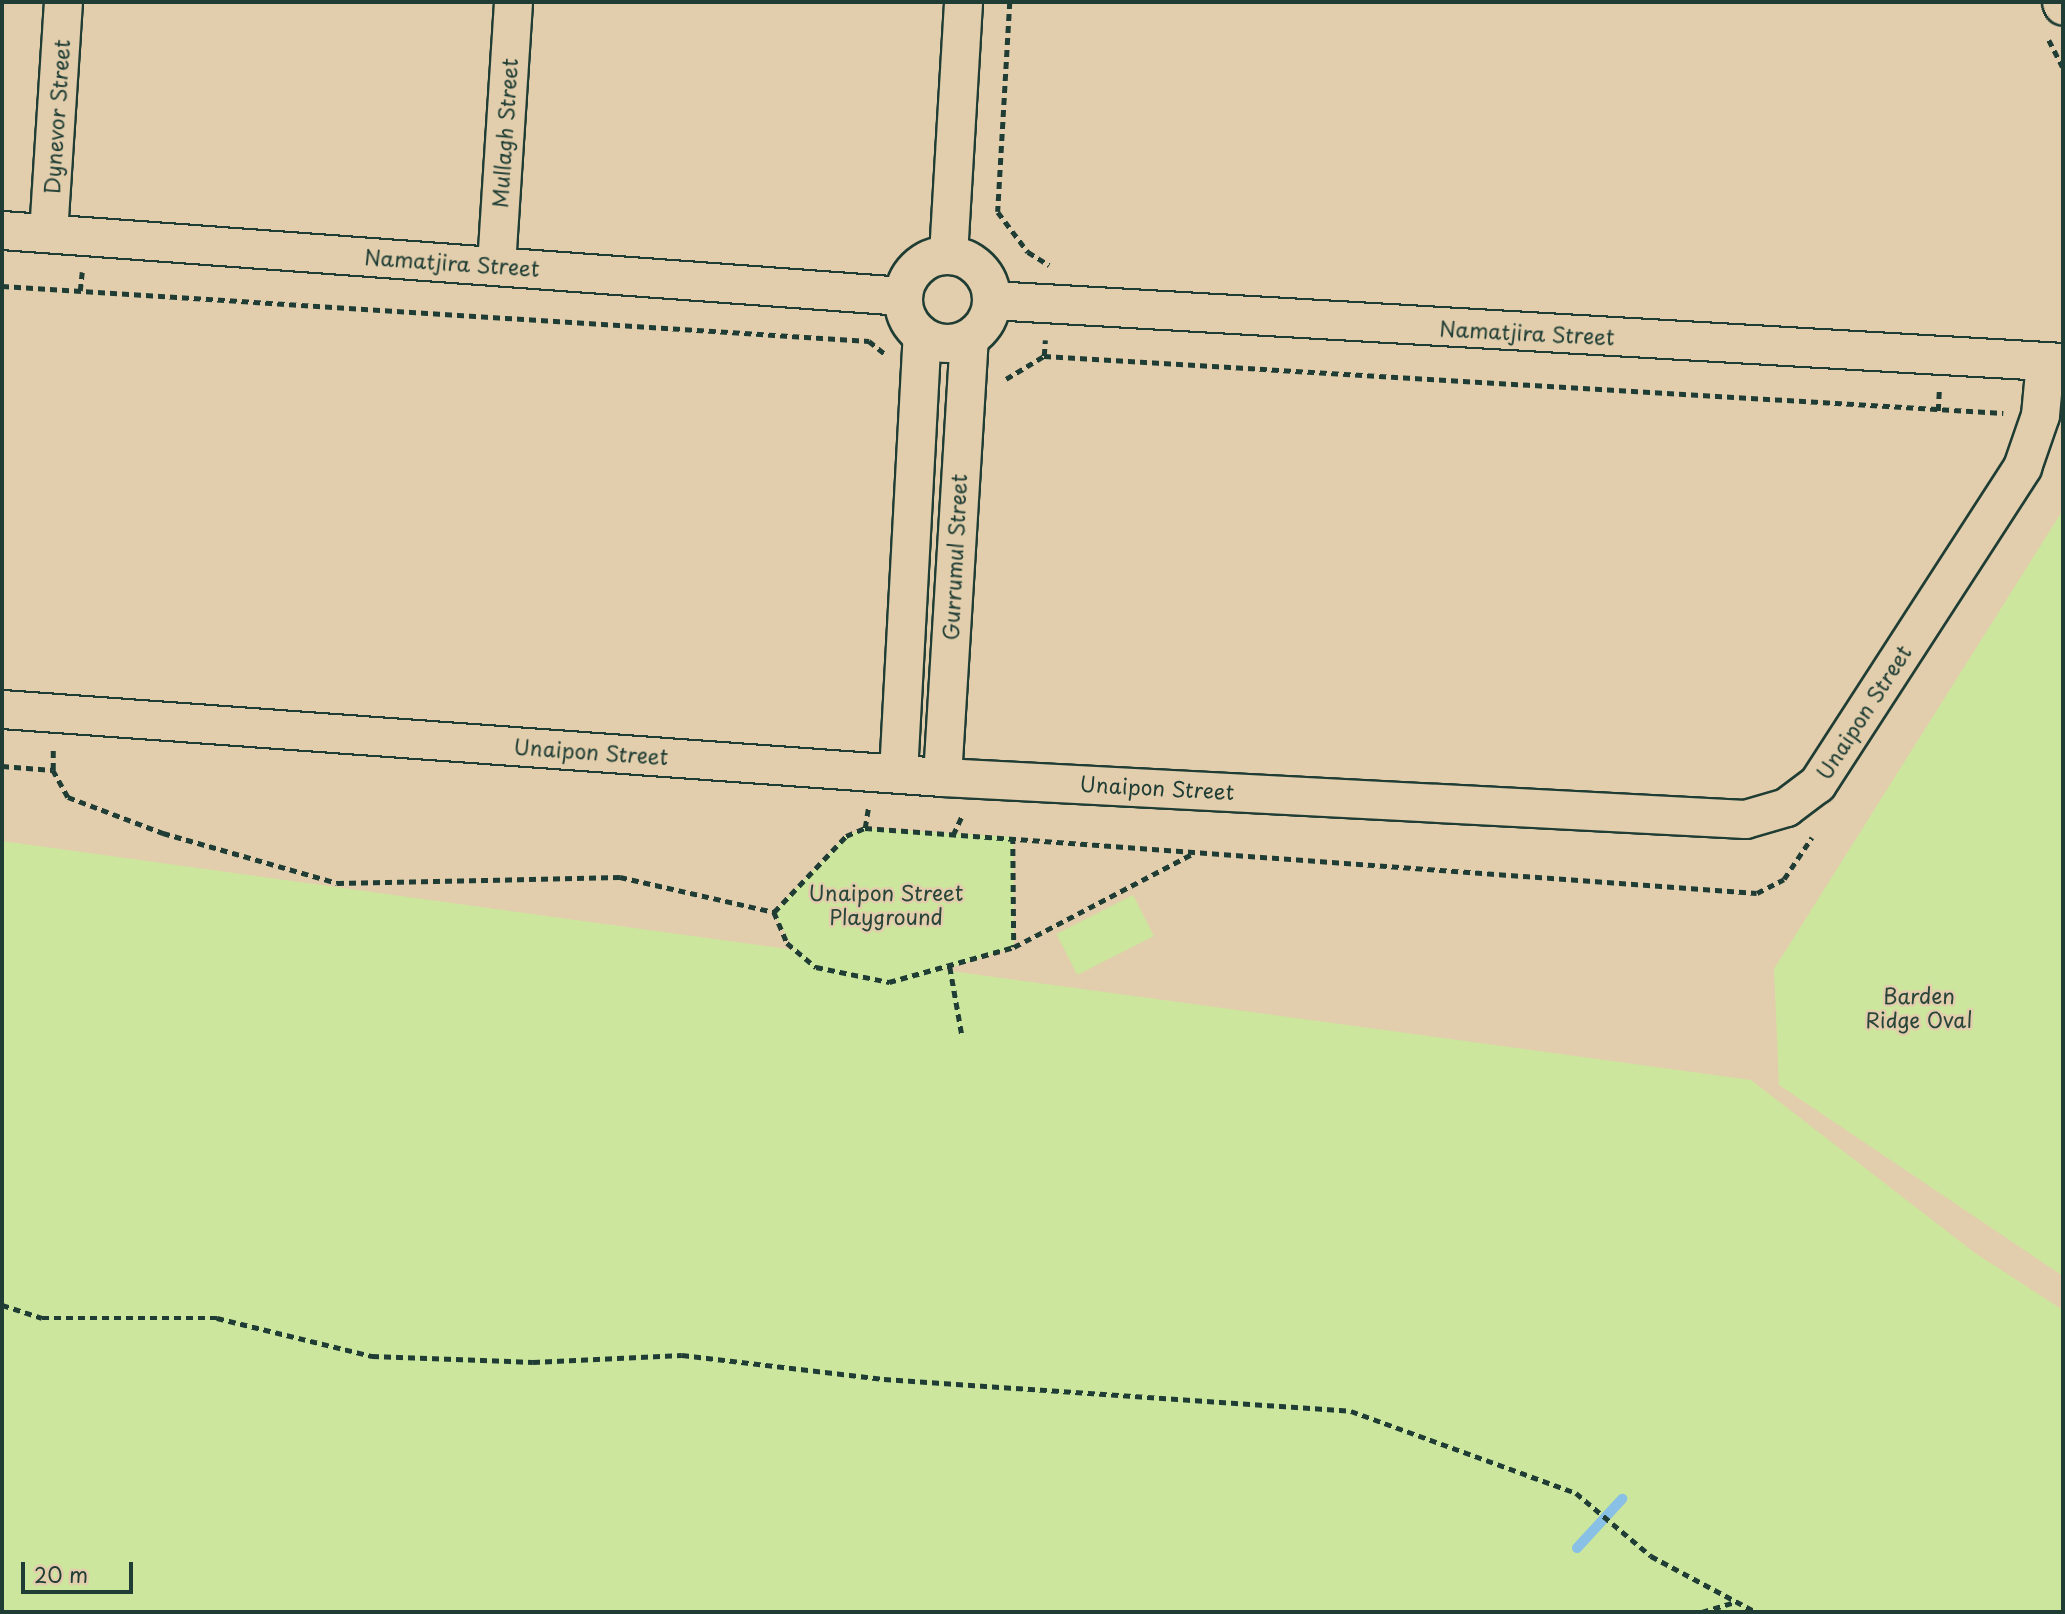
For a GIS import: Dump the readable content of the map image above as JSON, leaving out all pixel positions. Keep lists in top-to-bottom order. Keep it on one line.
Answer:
{"streets":{"street":["Dynevor Street","Mullagh Street","Namatjira Street","Gurrumul Street","Unaipon Street"]},"crossings":[["Dynevor Street","Namatjira Street"],["Mullagh Street","Namatjira Street"],["Namatjira Street","Gurrumul Street"],["Namatjira Street","Unaipon Street"],["Gurrumul Street","Unaipon Street"]],"parks":["Unaipon Street Playground","Barden Ridge Oval"],"scale_bar":"20 m"}
